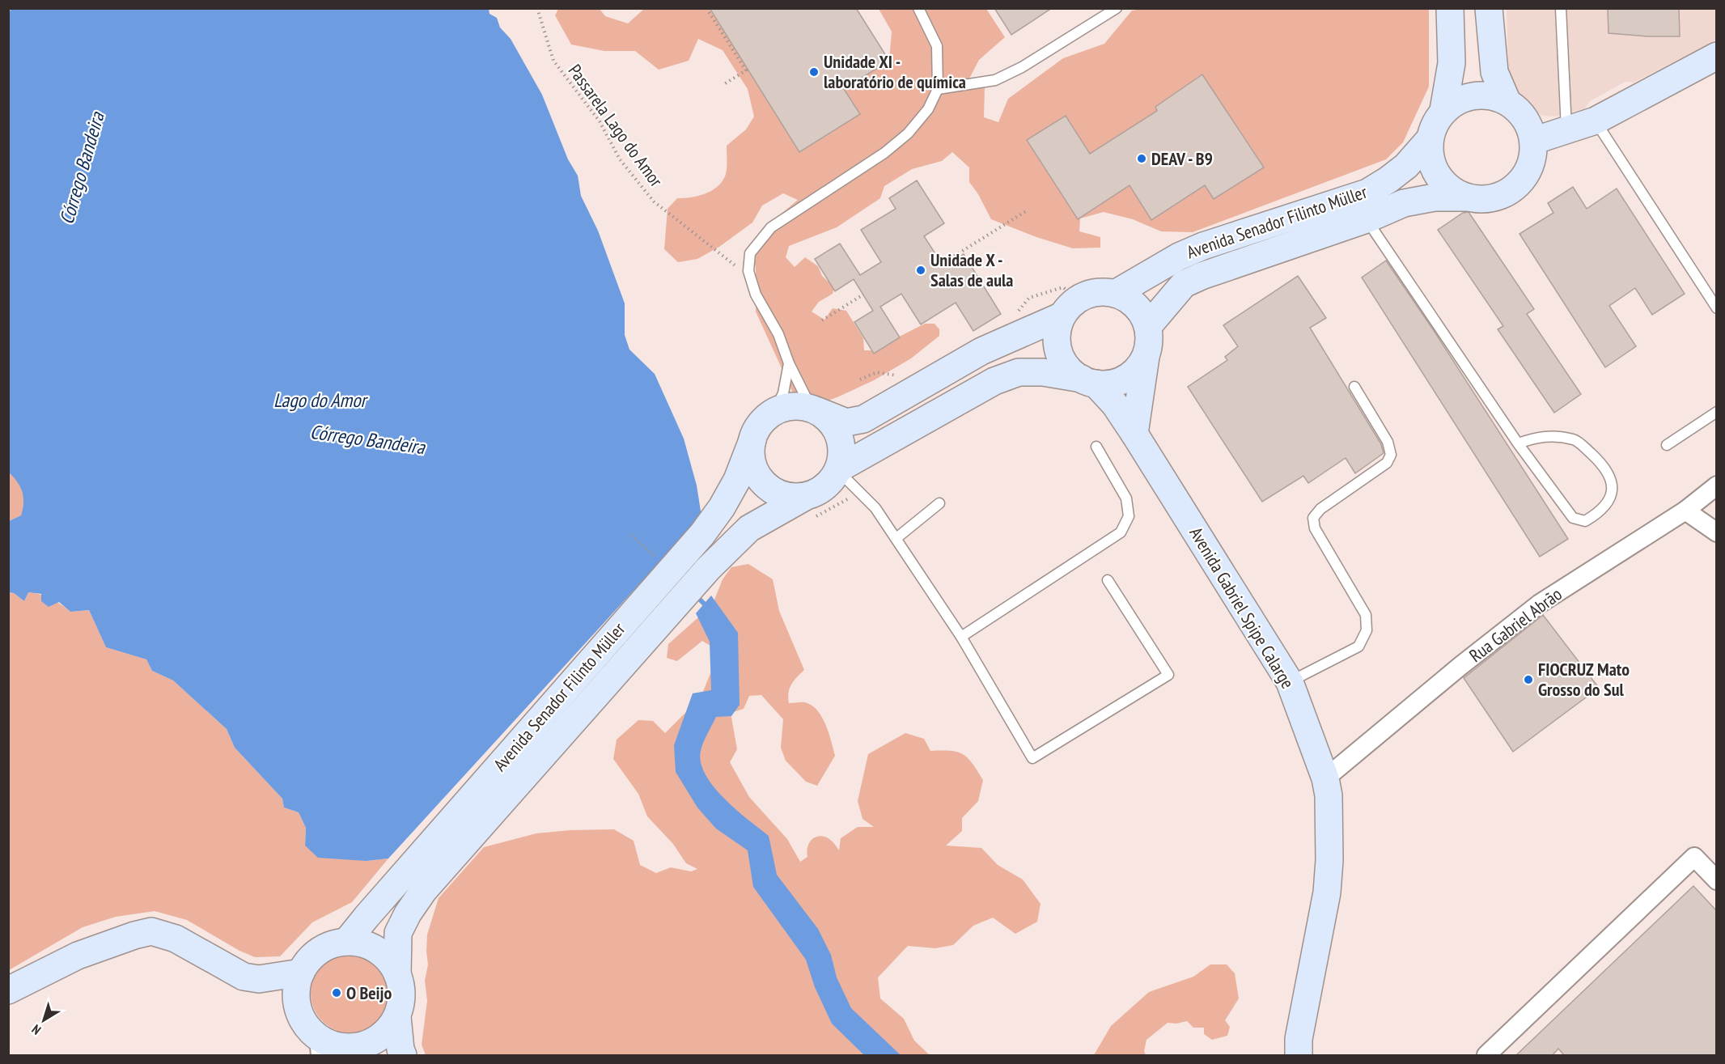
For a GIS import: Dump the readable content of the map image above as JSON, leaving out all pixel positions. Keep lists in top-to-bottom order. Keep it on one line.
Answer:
{"streets":{"main road":["Avenida Senador Filinto Müller","Avenida Gabriel Spipe Calarge"],"street":["Rua Gabriel Abrão"],"path":["Passarela Lago do Amor"]},"crossings":[["Avenida Senador Filinto Müller","Avenida Gabriel Spipe Calarge"],["Avenida Gabriel Spipe Calarge","Rua Gabriel Abrão"]],"water":["Córrego Bandeira","Lago do Amor"],"places":["Unidade XI - laboratório de química","DEAV - B9","Unidade X - Salas de aula","FIOCRUZ Mato Grosso do Sul","O Beijo"],"north":"bottom left"}
